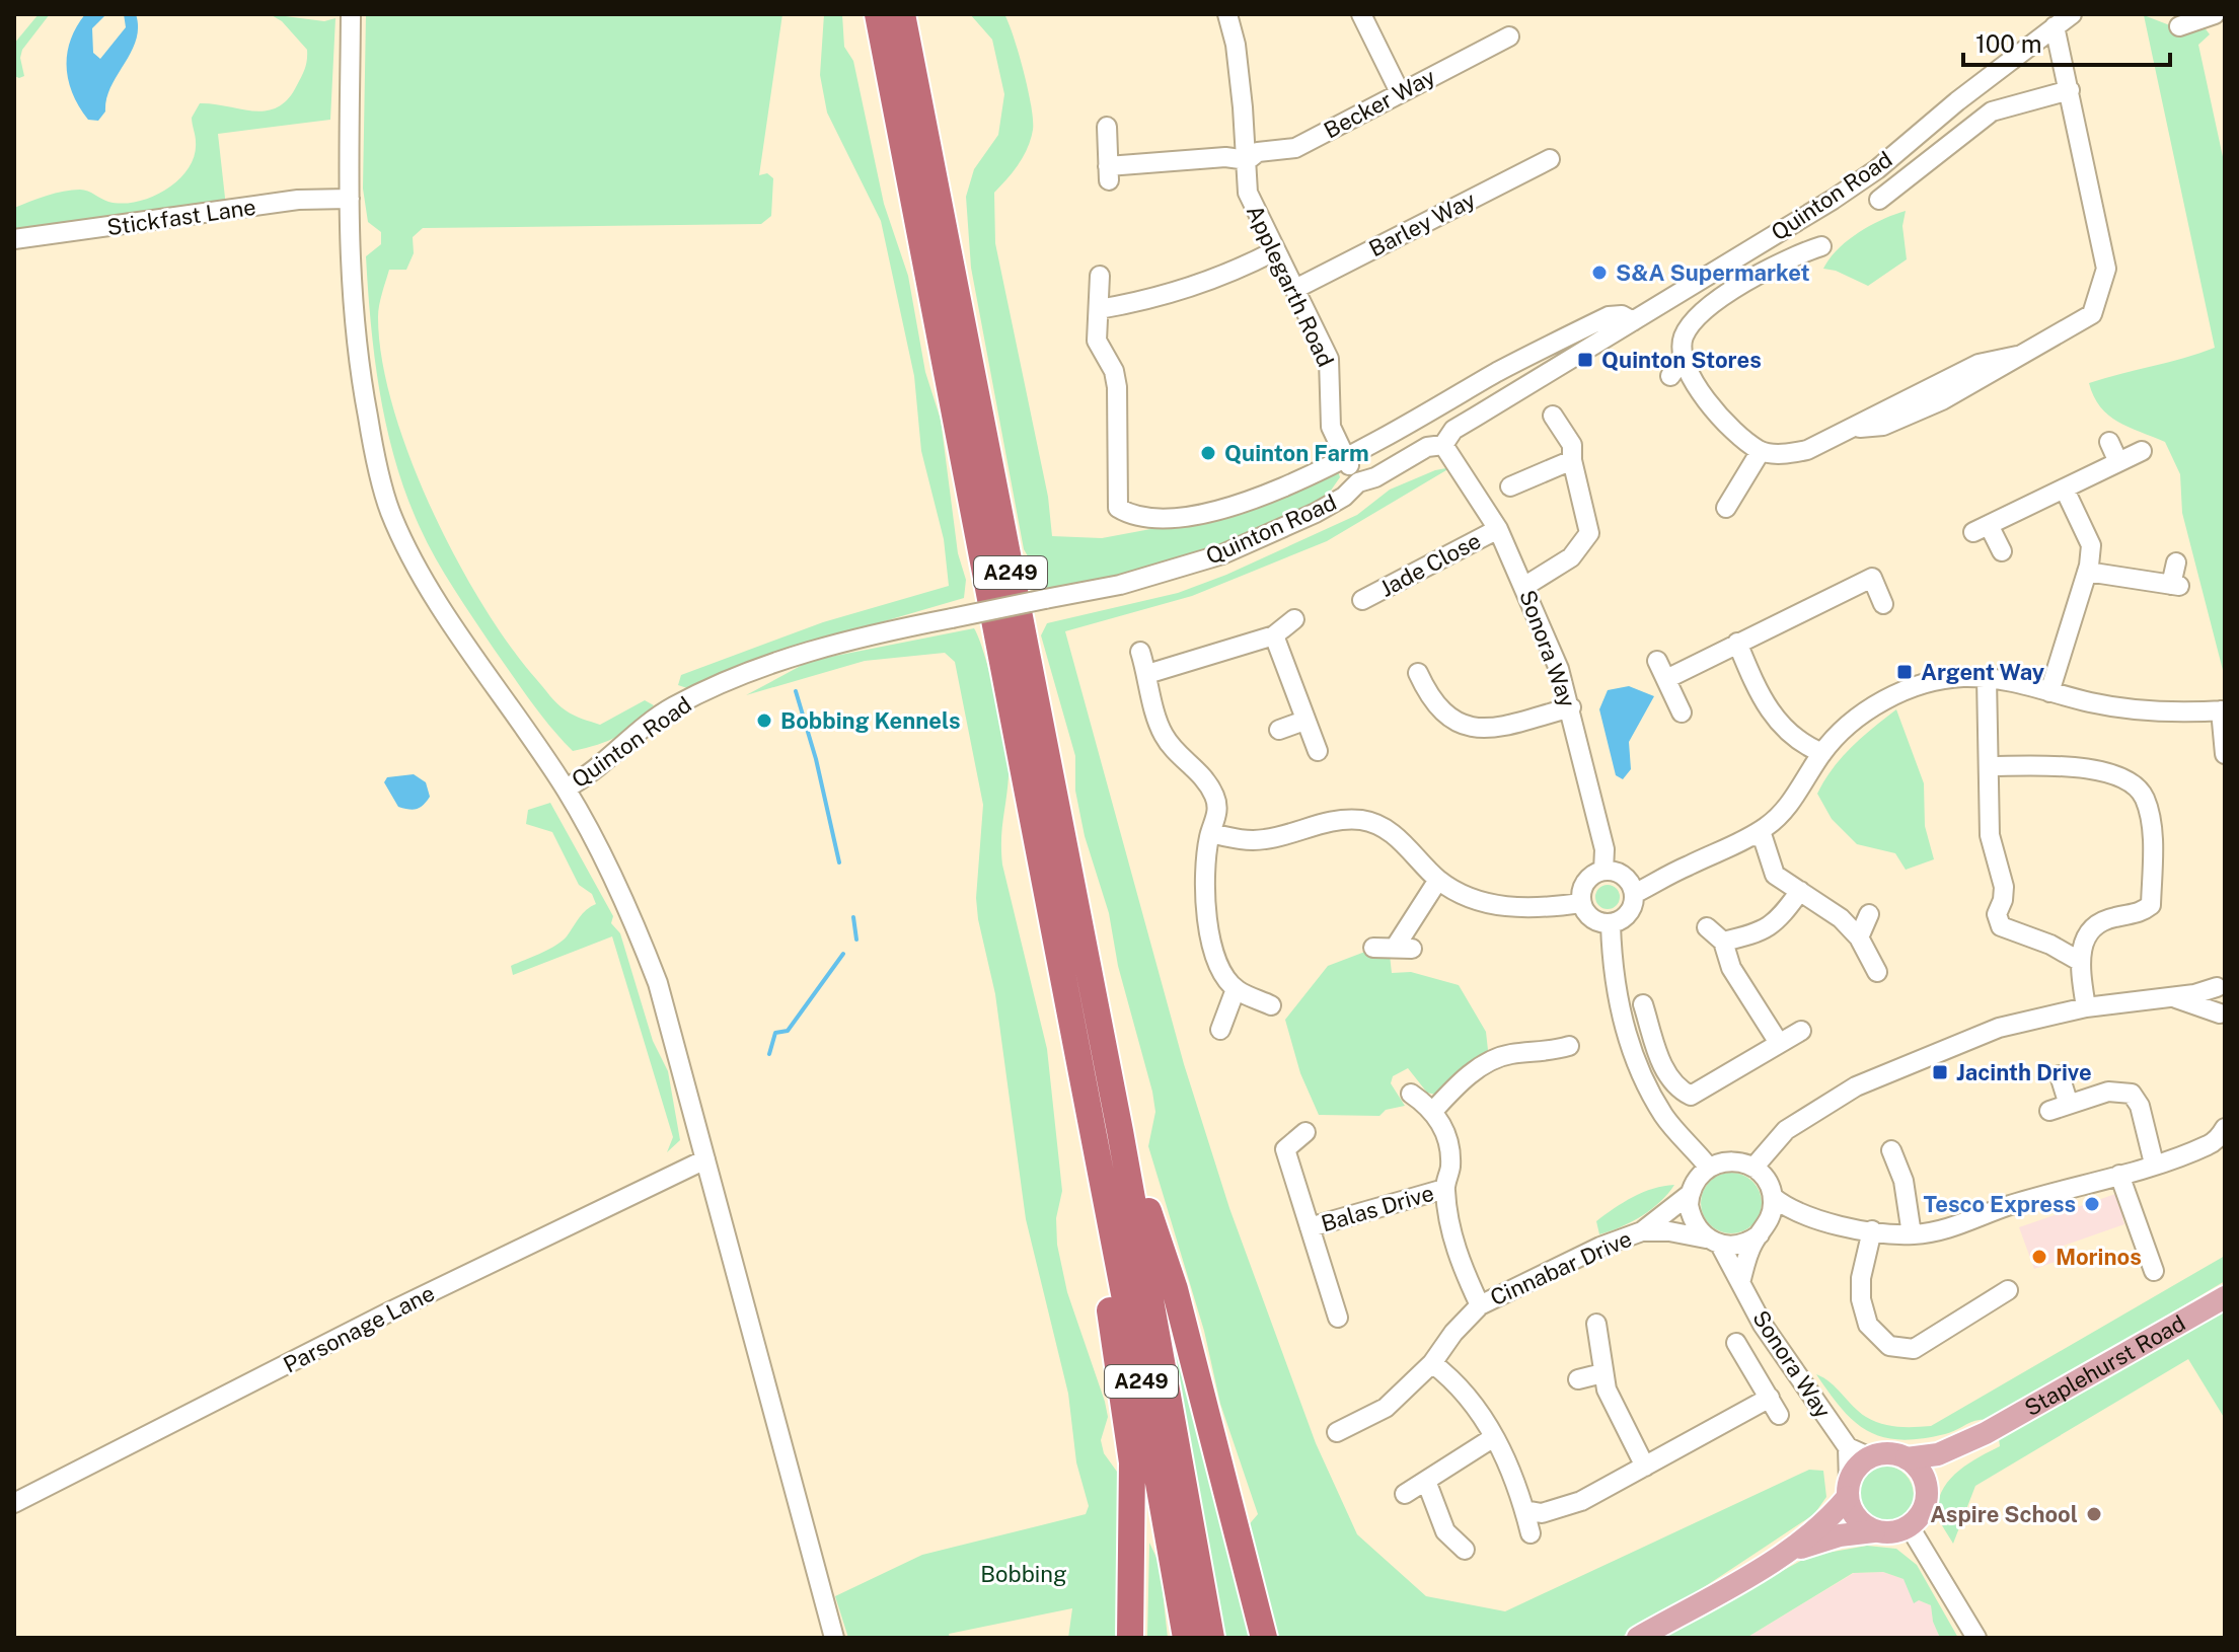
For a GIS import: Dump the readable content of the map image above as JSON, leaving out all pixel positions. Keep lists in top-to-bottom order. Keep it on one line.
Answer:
{"streets":{"highway":["A249"],"main road":["Staplehurst Road"],"street":["Becker Way","Quinton Road","Stickfast Lane","Barley Way","Applegarth Road","Jade Close","Sonora Way","Balas Drive","Cinnabar Drive","Parsonage Lane"]},"crossings":[["Becker Way","Applegarth Road"],["Quinton Road","Applegarth Road"],["Quinton Road","Sonora Way"],["Barley Way","Applegarth Road"],["Jade Close","Sonora Way"],["Sonora Way","Cinnabar Drive"],["Balas Drive","Cinnabar Drive"]],"parks":["Bobbing"],"places":{"other":["S&A Supermarket","Quinton Farm","Bobbing Kennels","Tesco Express","Morinos","Aspire School"],"transit":["Quinton Stores","Argent Way","Jacinth Drive"]},"scale_bar":"100 m"}
